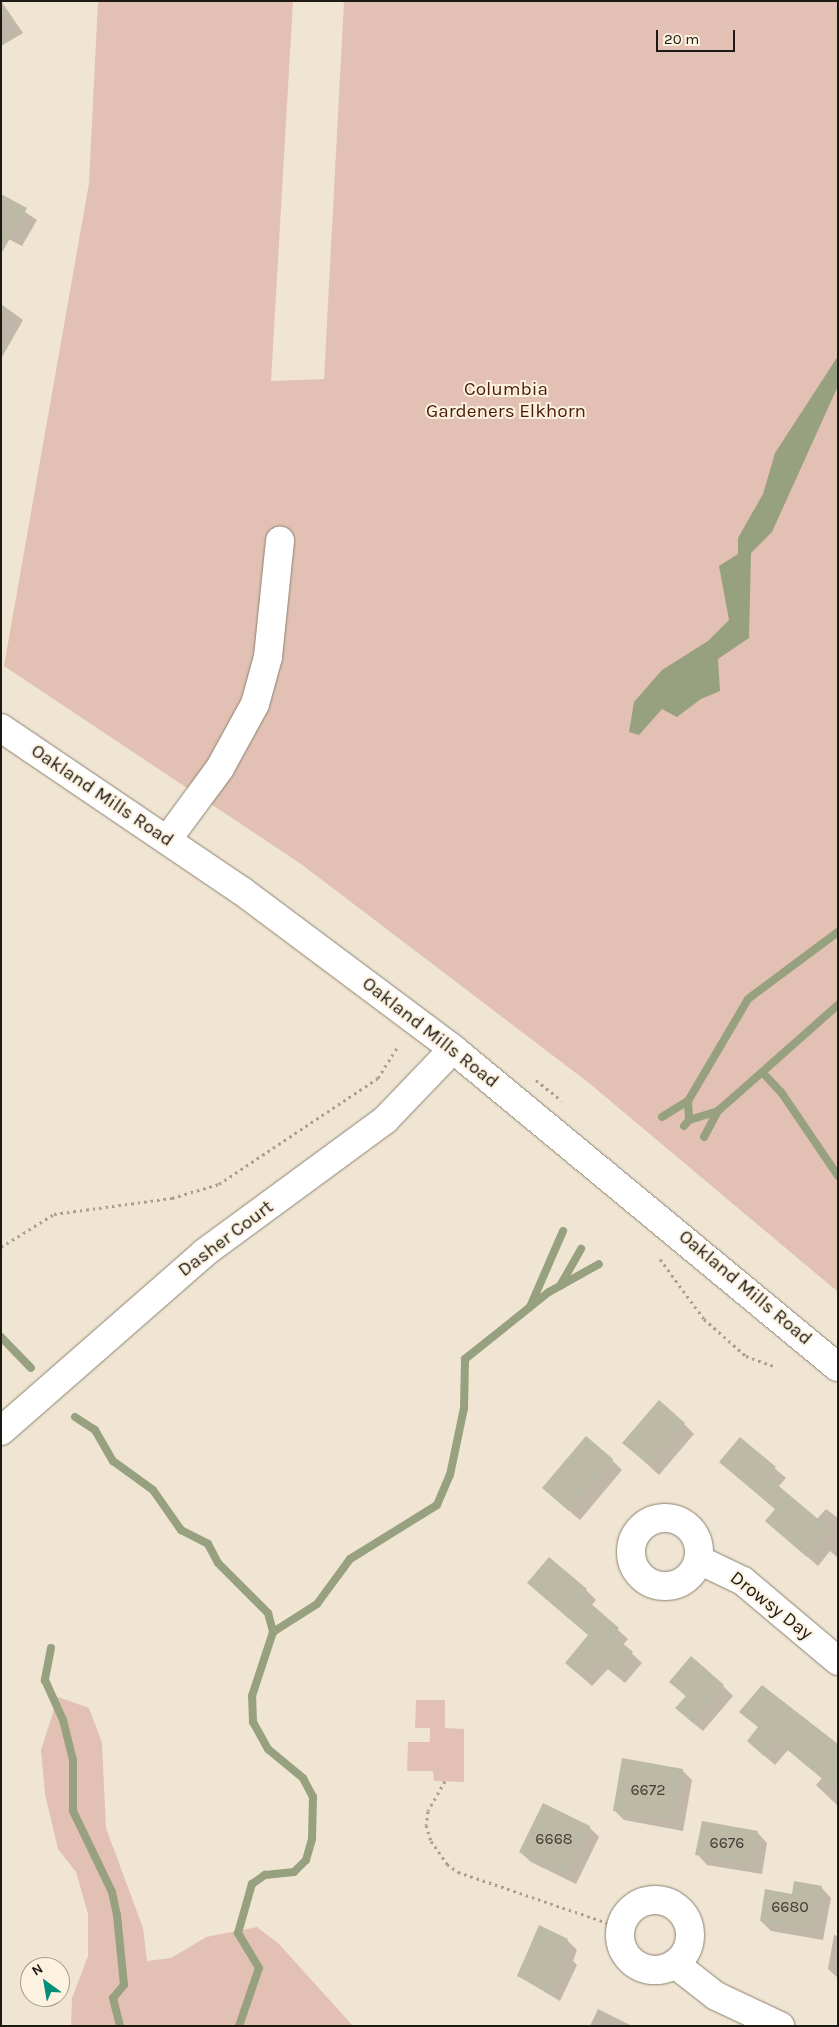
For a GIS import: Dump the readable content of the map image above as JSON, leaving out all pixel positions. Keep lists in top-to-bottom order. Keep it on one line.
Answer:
{"streets":{"street":["Oakland Mills Road","Dasher Court","Drowsy Day"]},"crossings":[["Oakland Mills Road","Dasher Court"]],"parks":["Columbia Gardeners Elkhorn"],"house_numbers":["6672","6668","6676","6680"],"scale_bar":"20 m","north":"top left"}
